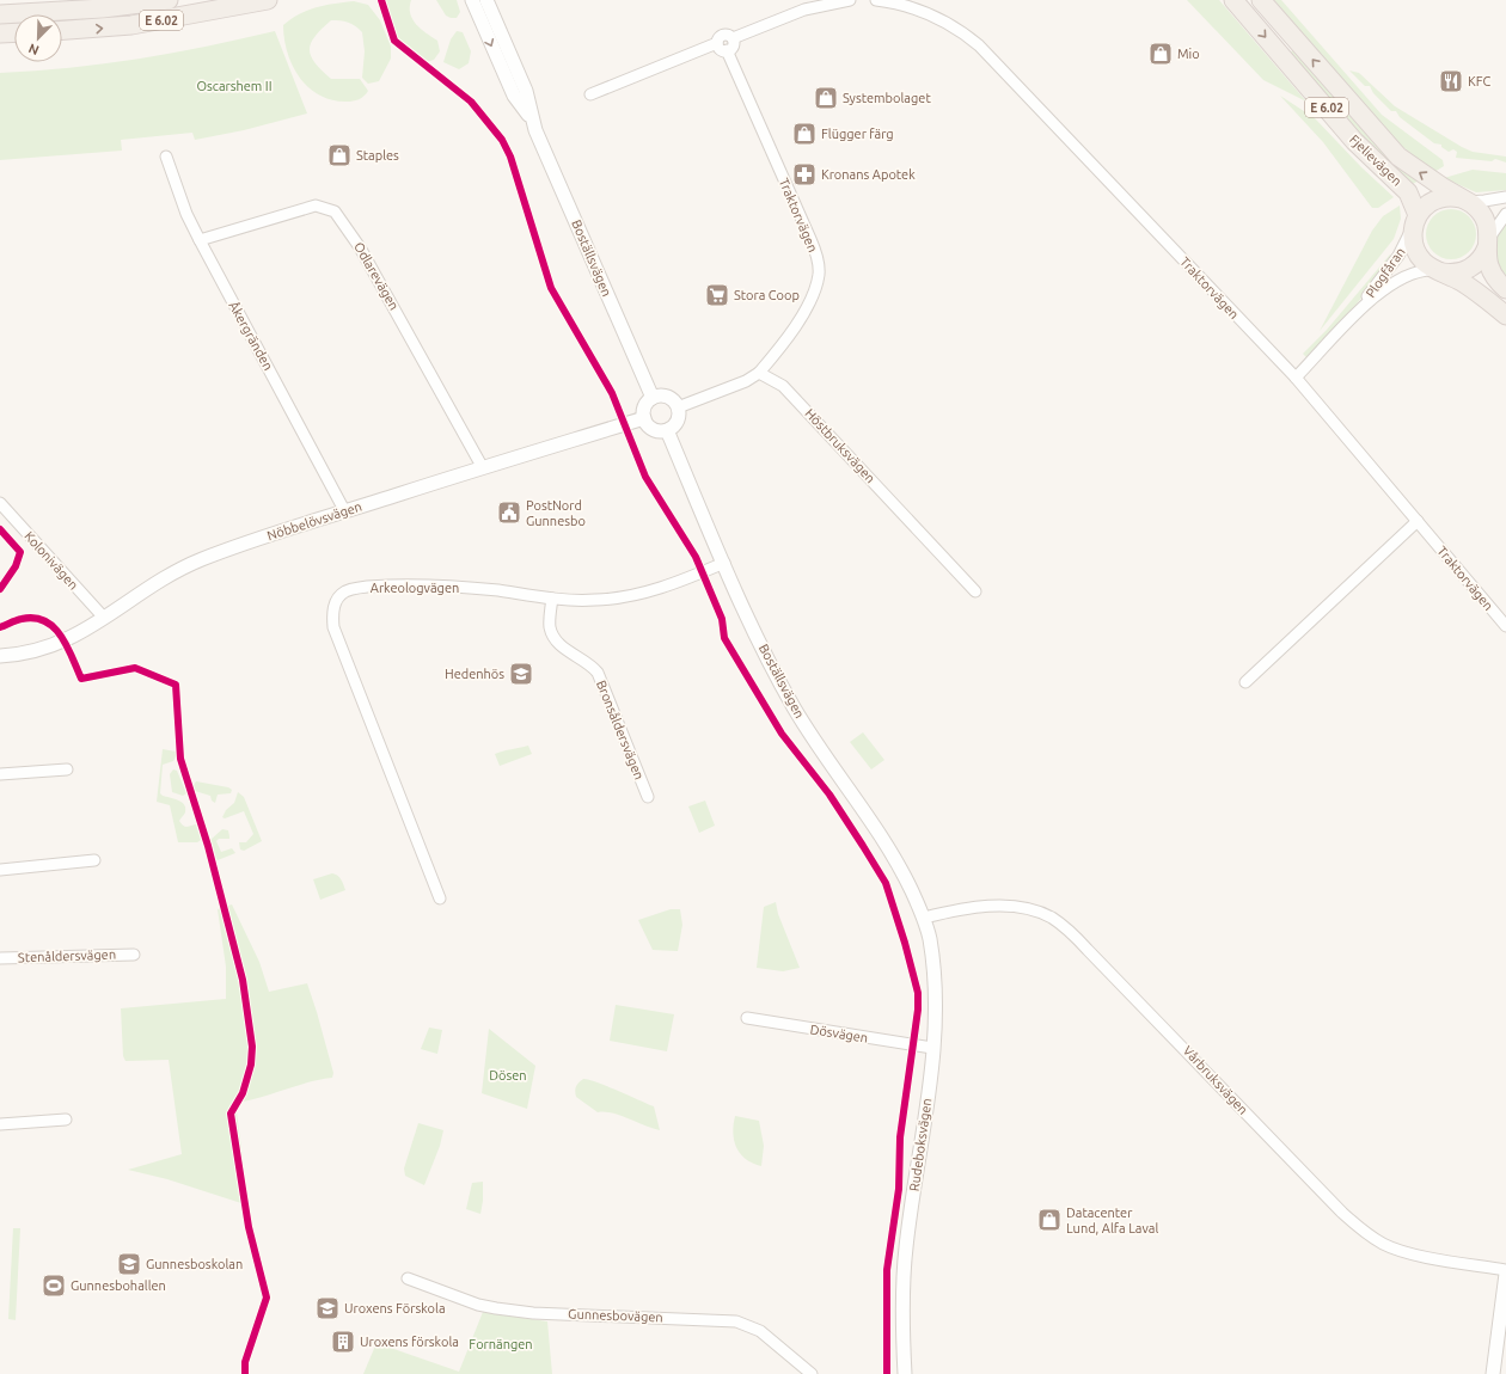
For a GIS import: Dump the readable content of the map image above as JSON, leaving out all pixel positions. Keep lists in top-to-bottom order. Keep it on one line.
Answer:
{"streets":{"main road":["E 6.02","Fjelievägen"],"street":["Traktorvägen","Boställsvägen","Plogfåran","Odlarevägen","Åkergränden","Höstbruksvägen","Nöbbelövsvägen","Kolonivägen","Arkeologvägen","Bronsåldersvägen","Stenåldersvägen","Dösvägen","Vårbruksvägen","Rudeboksvägen","Gunnesbovägen"]},"crossings":[["Fjelievägen","Plogfåran"],["Traktorvägen","Plogfåran"],["Traktorvägen","Höstbruksvägen"],["Boställsvägen","Nöbbelövsvägen"],["Boställsvägen","Arkeologvägen"],["Boställsvägen","Vårbruksvägen"],["Boställsvägen","Rudeboksvägen"],["Odlarevägen","Åkergränden"],["Odlarevägen","Nöbbelövsvägen"],["Åkergränden","Nöbbelövsvägen"],["Nöbbelövsvägen","Kolonivägen"],["Arkeologvägen","Bronsåldersvägen"],["Dösvägen","Rudeboksvägen"],["Vårbruksvägen","Rudeboksvägen"]],"parks":["Oscarshem II","Dösen","Fornängen"],"places":{"shop":["Mio","Systembolaget","Flügger färg","Staples","Datacenter Lund, Alfa Laval"],"restaurant":["KFC"],"pharmacy":["Kronans Apotek"],"supermarket":["Stora Coop"],"public building":["PostNord Gunnesbo"],"school or university":["Hedenhös","Gunnesboskolan","Uroxens Förskola"],"sports":["Gunnesbohallen"],"building":["Uroxens förskola"]},"north":"bottom left"}
